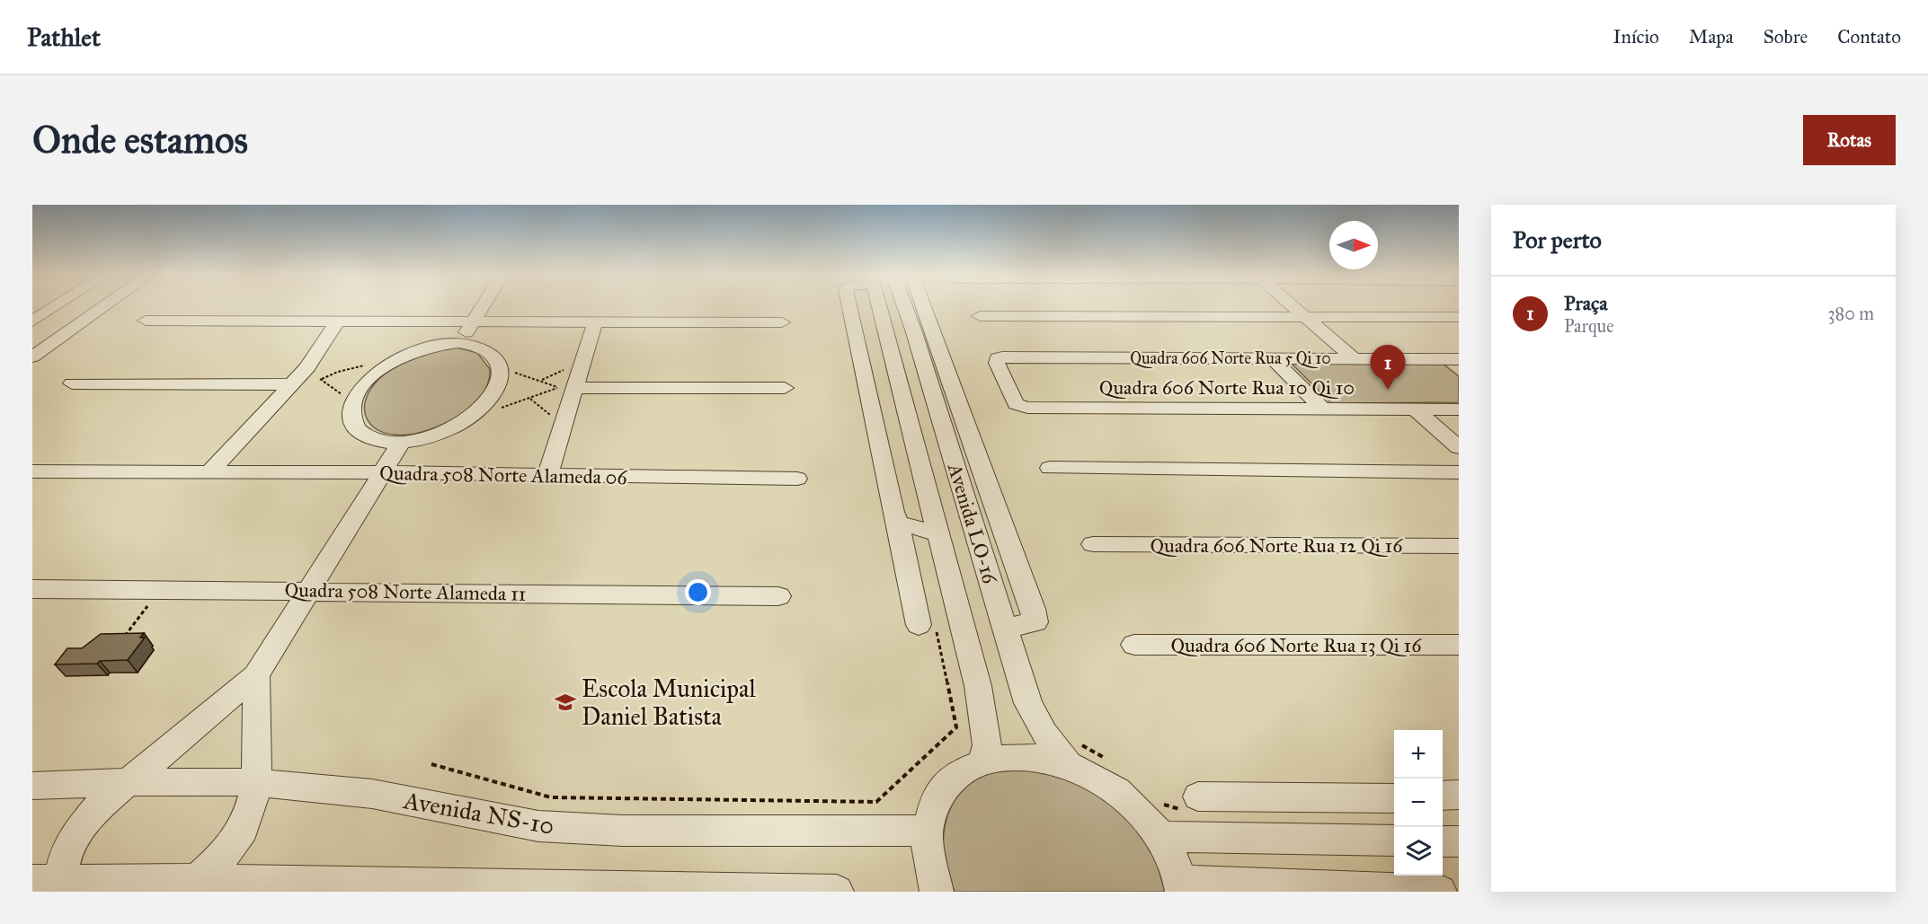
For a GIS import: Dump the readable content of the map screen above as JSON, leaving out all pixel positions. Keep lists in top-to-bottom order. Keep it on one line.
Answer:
{"streets":{"street":["Quadra 606 Norte Rua 5 Qi 10","Quadra 606 Norte Rua 10 Qi 10","Quadra 508 Norte Alameda 06","Avenida LO-16","Quadra 606 Norte Rua 12 Qi 16","Quadra 508 Norte Alameda 11","Quadra 606 Norte Rua 13 Qi 16","Avenida NS-10"]},"crossings":[["Quadra 606 Norte Rua 5 Qi 10","Quadra 606 Norte Rua 10 Qi 10"]],"places":{"school or university":["Escola Municipal Daniel Batista"]},"north":"right","page":{"header":"Pathlet","nav":["Início","Mapa","Sobre","Contato"],"buttons":"Rotas","title":"Onde estamos","heading":"Por perto","list":[{"mark":"1","name":"Praça","note":"Parque","value":"380 m"}],"pins":"1","map_buttons":["+","−"]}}
